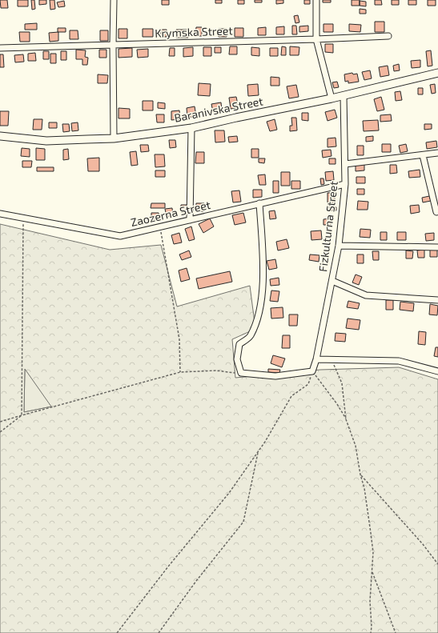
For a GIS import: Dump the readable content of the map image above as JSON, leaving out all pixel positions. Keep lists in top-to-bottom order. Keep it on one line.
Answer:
{"streets":{"main road":["Baranivska Street"],"street":["Krymska Street","Zaozerna Street","Fizkulturna Street"]},"crossings":[["Baranivska Street","Fizkulturna Street"],["Zaozerna Street","Fizkulturna Street"]]}
